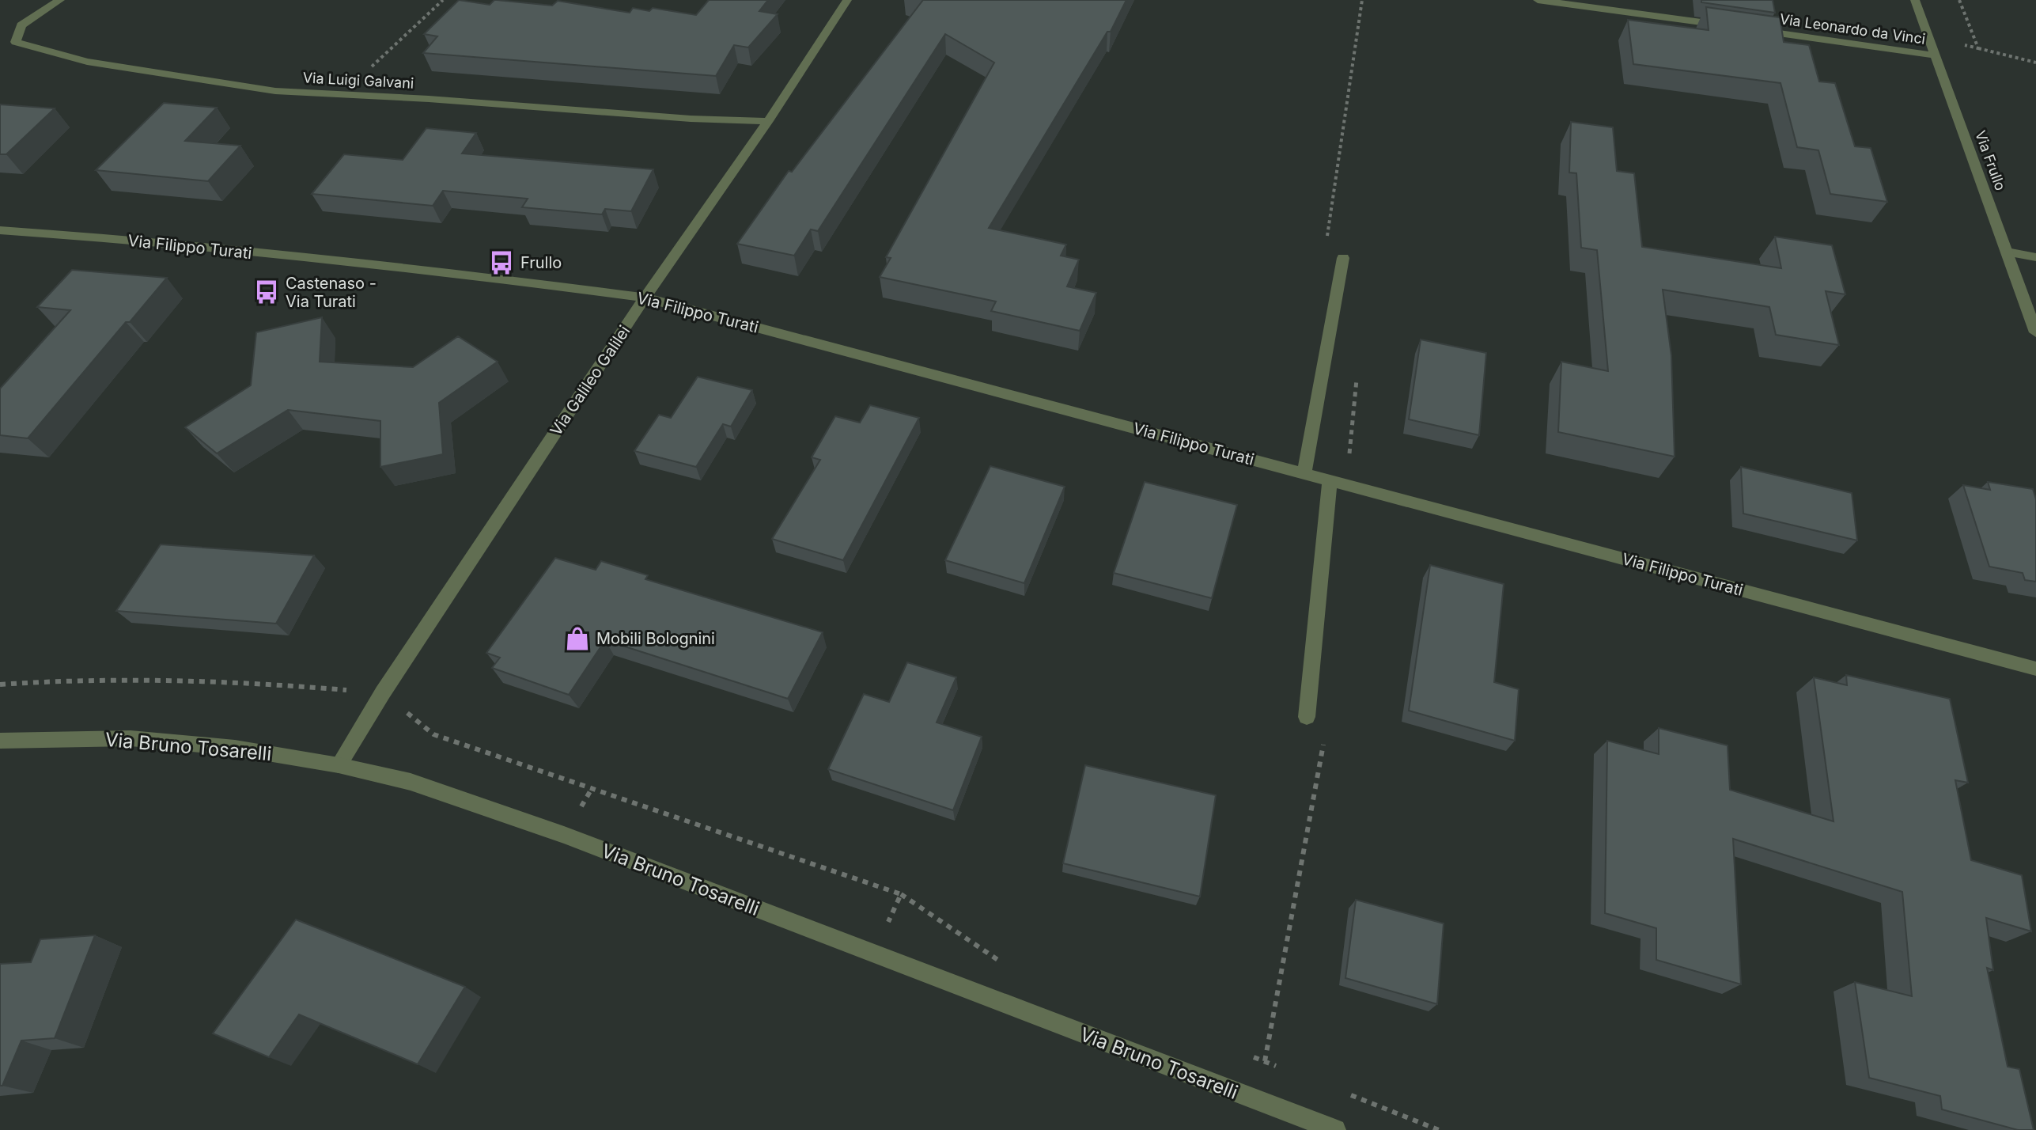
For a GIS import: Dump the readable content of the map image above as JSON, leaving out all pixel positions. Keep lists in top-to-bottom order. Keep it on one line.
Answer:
{"streets":{"street":["Via Leonardo da Vinci","Via Luigi Galvani","Via Frullo","Via Filippo Turati","Via Galileo Galilei","Via Bruno Tosarelli"]},"crossings":[["Via Leonardo da Vinci","Via Frullo"],["Via Luigi Galvani","Via Galileo Galilei"],["Via Filippo Turati","Via Galileo Galilei"],["Via Galileo Galilei","Via Bruno Tosarelli"]],"places":{"bus stop":["Frullo","Castenaso - Via Turati"],"shop":["Mobili Bolognini"]}}
